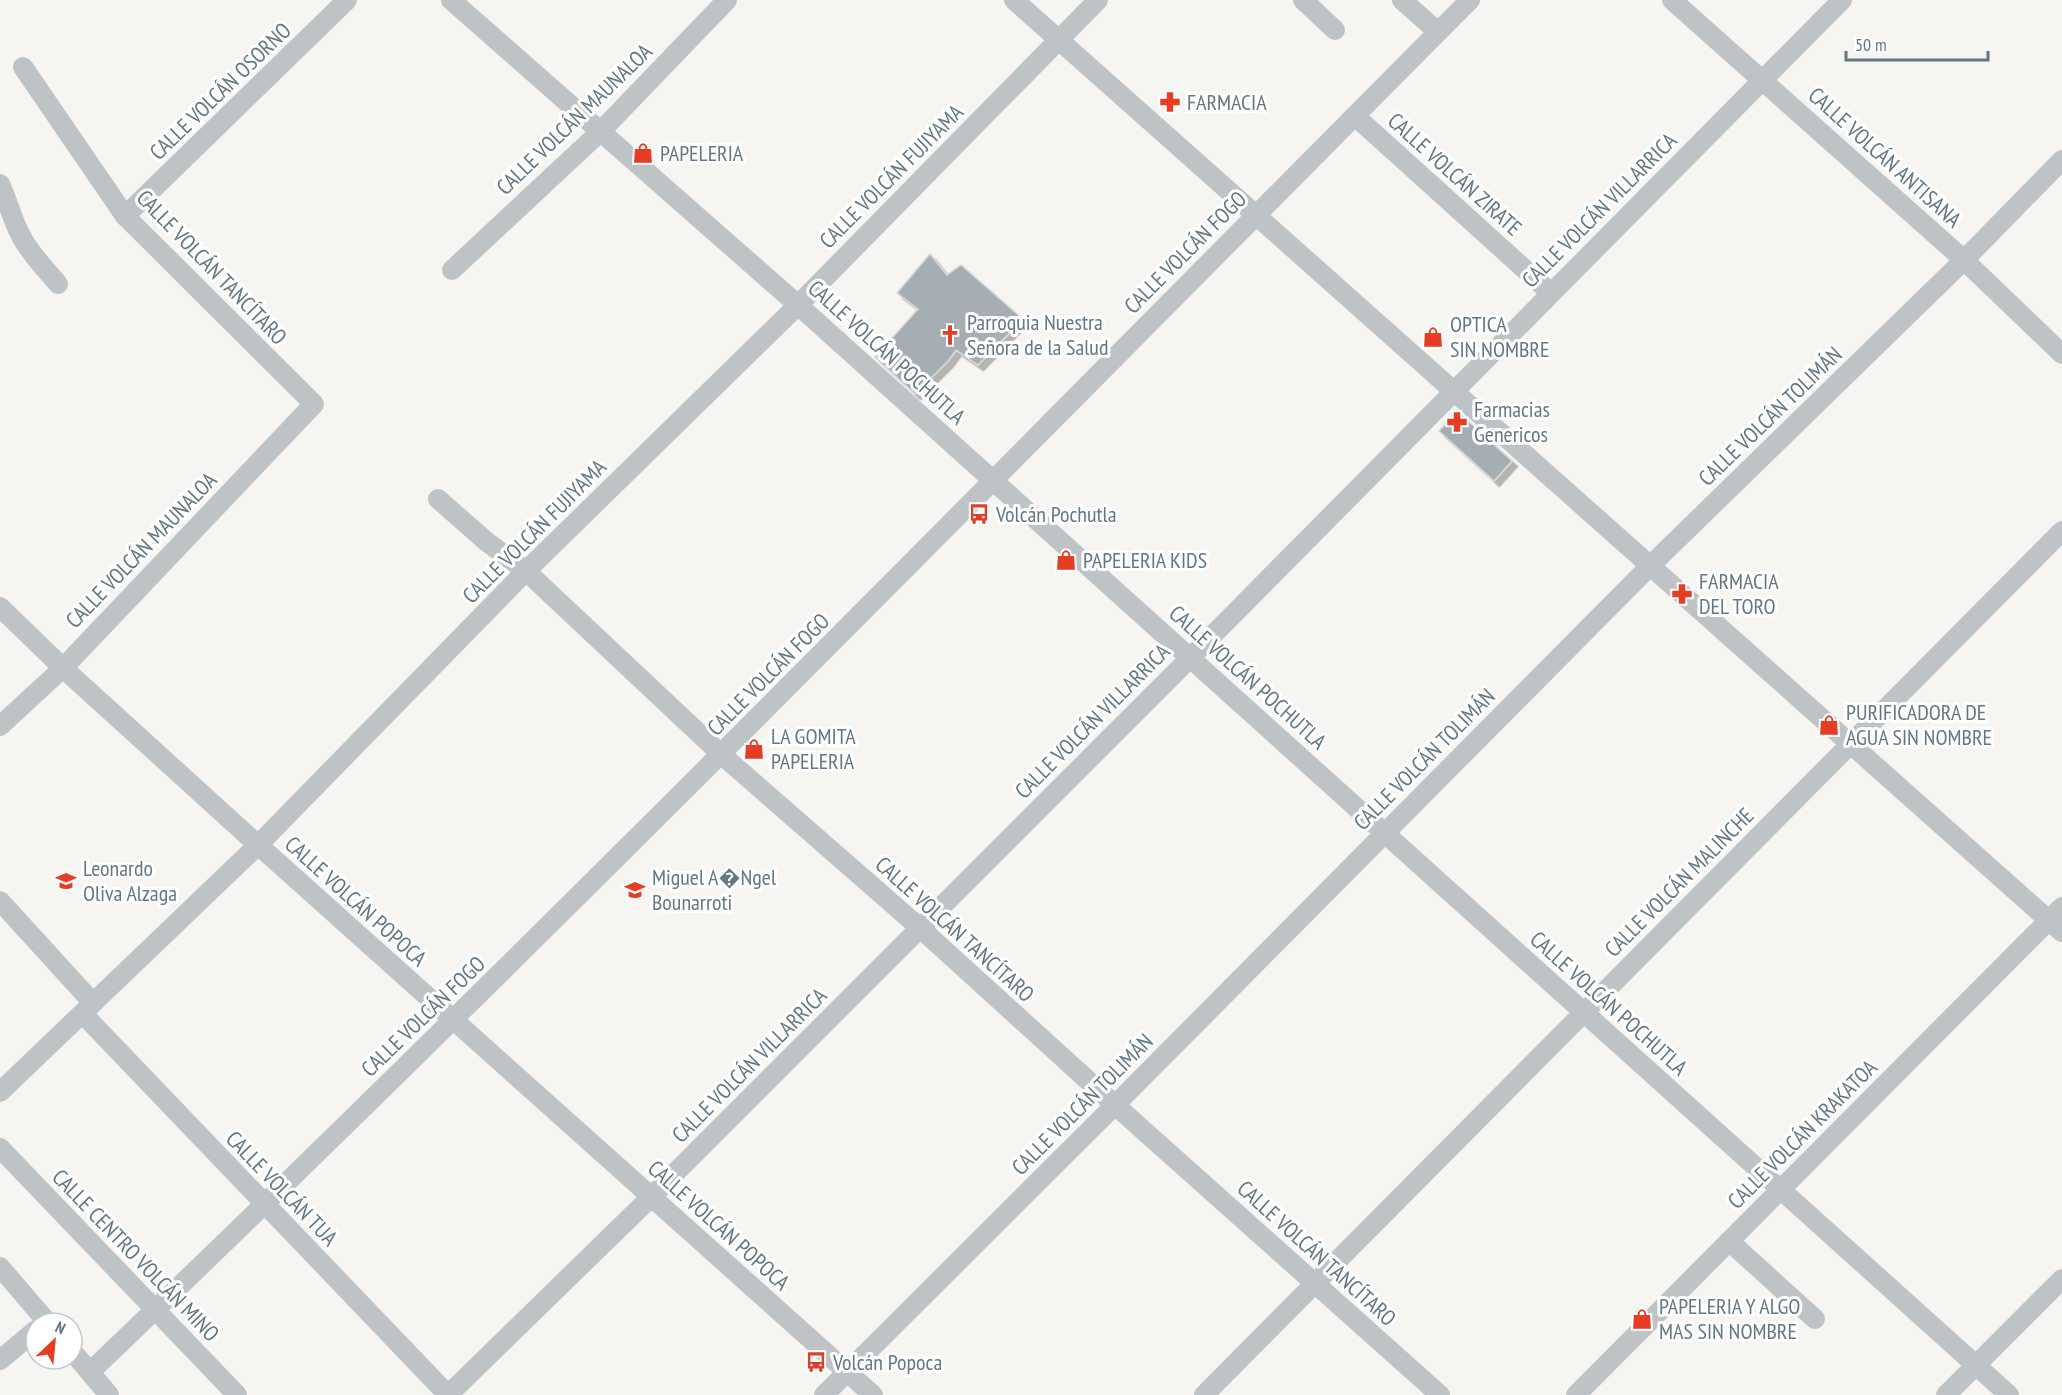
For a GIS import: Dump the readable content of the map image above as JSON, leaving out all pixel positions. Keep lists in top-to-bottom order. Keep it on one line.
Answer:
{"streets":{"street":["CALLE VOLCÁN OSORNO","CALLE VOLCÁN MAUNALOA","CALLE VOLCÁN ANTISANA","CALLE VOLCÁN ZIRATE","CALLE VOLCÁN FUJIYAMA","CALLE VOLCÁN VILLARRICA","CALLE VOLCÁN FOGO","CALLE VOLCÁN TANCÍTARO","CALLE VOLCÁN POCHUTLA","CALLE VOLCÁN TOLIMÁN","CALLE VOLCÁN MALINCHE","CALLE VOLCÁN POPOCA","CALLE VOLCÁN KRAKATOA","CALLE VOLCÁN TUA","CALLE CENTRO VOLCÁN MINO"]},"crossings":[["CALLE VOLCÁN OSORNO","CALLE VOLCÁN TANCÍTARO"],["CALLE VOLCÁN MAUNALOA","CALLE VOLCÁN TANCÍTARO"],["CALLE VOLCÁN MAUNALOA","CALLE VOLCÁN POCHUTLA"],["CALLE VOLCÁN MAUNALOA","CALLE VOLCÁN POPOCA"],["CALLE VOLCÁN ANTISANA","CALLE VOLCÁN VILLARRICA"],["CALLE VOLCÁN ANTISANA","CALLE VOLCÁN TOLIMÁN"],["CALLE VOLCÁN ZIRATE","CALLE VOLCÁN VILLARRICA"],["CALLE VOLCÁN ZIRATE","CALLE VOLCÁN FOGO"],["CALLE VOLCÁN FUJIYAMA","CALLE VOLCÁN TANCÍTARO"],["CALLE VOLCÁN FUJIYAMA","CALLE VOLCÁN POCHUTLA"],["CALLE VOLCÁN FUJIYAMA","CALLE VOLCÁN POPOCA"],["CALLE VOLCÁN FUJIYAMA","CALLE VOLCÁN TUA"],["CALLE VOLCÁN VILLARRICA","CALLE VOLCÁN TANCÍTARO"],["CALLE VOLCÁN VILLARRICA","CALLE VOLCÁN POCHUTLA"],["CALLE VOLCÁN VILLARRICA","CALLE VOLCÁN POPOCA"],["CALLE VOLCÁN VILLARRICA","CALLE VOLCÁN TUA"],["CALLE VOLCÁN FOGO","CALLE VOLCÁN TANCÍTARO"],["CALLE VOLCÁN FOGO","CALLE VOLCÁN POCHUTLA"],["CALLE VOLCÁN FOGO","CALLE VOLCÁN POPOCA"],["CALLE VOLCÁN FOGO","CALLE VOLCÁN TUA"],["CALLE VOLCÁN FOGO","CALLE CENTRO VOLCÁN MINO"],["CALLE VOLCÁN TANCÍTARO","CALLE VOLCÁN TOLIMÁN"],["CALLE VOLCÁN TANCÍTARO","CALLE VOLCÁN MALINCHE"],["CALLE VOLCÁN POCHUTLA","CALLE VOLCÁN TOLIMÁN"],["CALLE VOLCÁN POCHUTLA","CALLE VOLCÁN MALINCHE"],["CALLE VOLCÁN POCHUTLA","CALLE VOLCÁN KRAKATOA"],["CALLE VOLCÁN TOLIMÁN","CALLE VOLCÁN POPOCA"]],"places":{"pharmacy":["FARMACIA","Farmacias Genericos","FARMACIA DEL TORO"],"shop":["PAPELERIA","OPTICA SIN NOMBRE","PAPELERIA KIDS","PURIFICADORA DE AGUA SIN NOMBRE","LA GOMITA PAPELERIA","PAPELERIA Y ALGO MAS SIN NOMBRE"],"church":["Parroquia Nuestra Señora de la Salud"],"bus stop":["Volcán Pochutla","Volcán Popoca"],"school or university":["Leonardo Oliva Alzaga","Miguel A�Ngel Bounarroti"]},"scale_bar":"50 m","north":"top right"}
